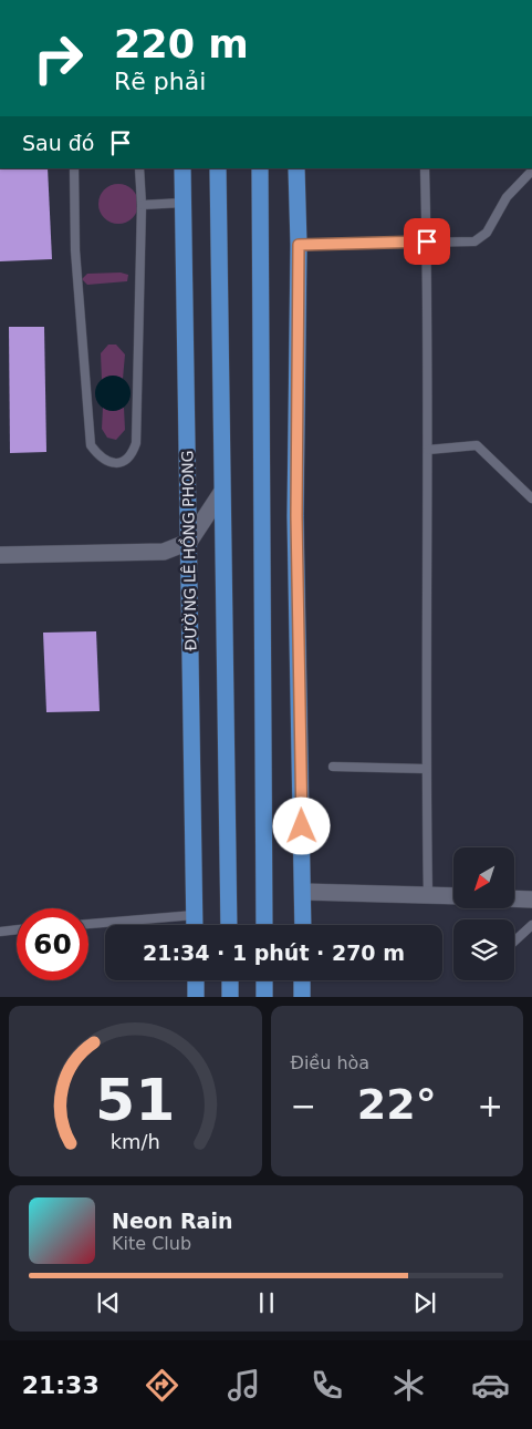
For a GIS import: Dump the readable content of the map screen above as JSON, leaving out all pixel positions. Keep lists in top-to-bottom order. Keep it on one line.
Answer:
{"streets":{"main road":["ĐƯỜNG LÊ HỒNG PHONG"]},"north":"bottom left","page":{"turn":["220 m","Rẽ phải"],"then":"Sau đó","limit":"60","trip":"21:34 · 1 phút · 270 m","tile":"Điều hòa","heat":["−","22°","+"],"song":["Neon Rain","Kite Club"],"tabs":"21:33","gauge":["51","km/h"]}}
